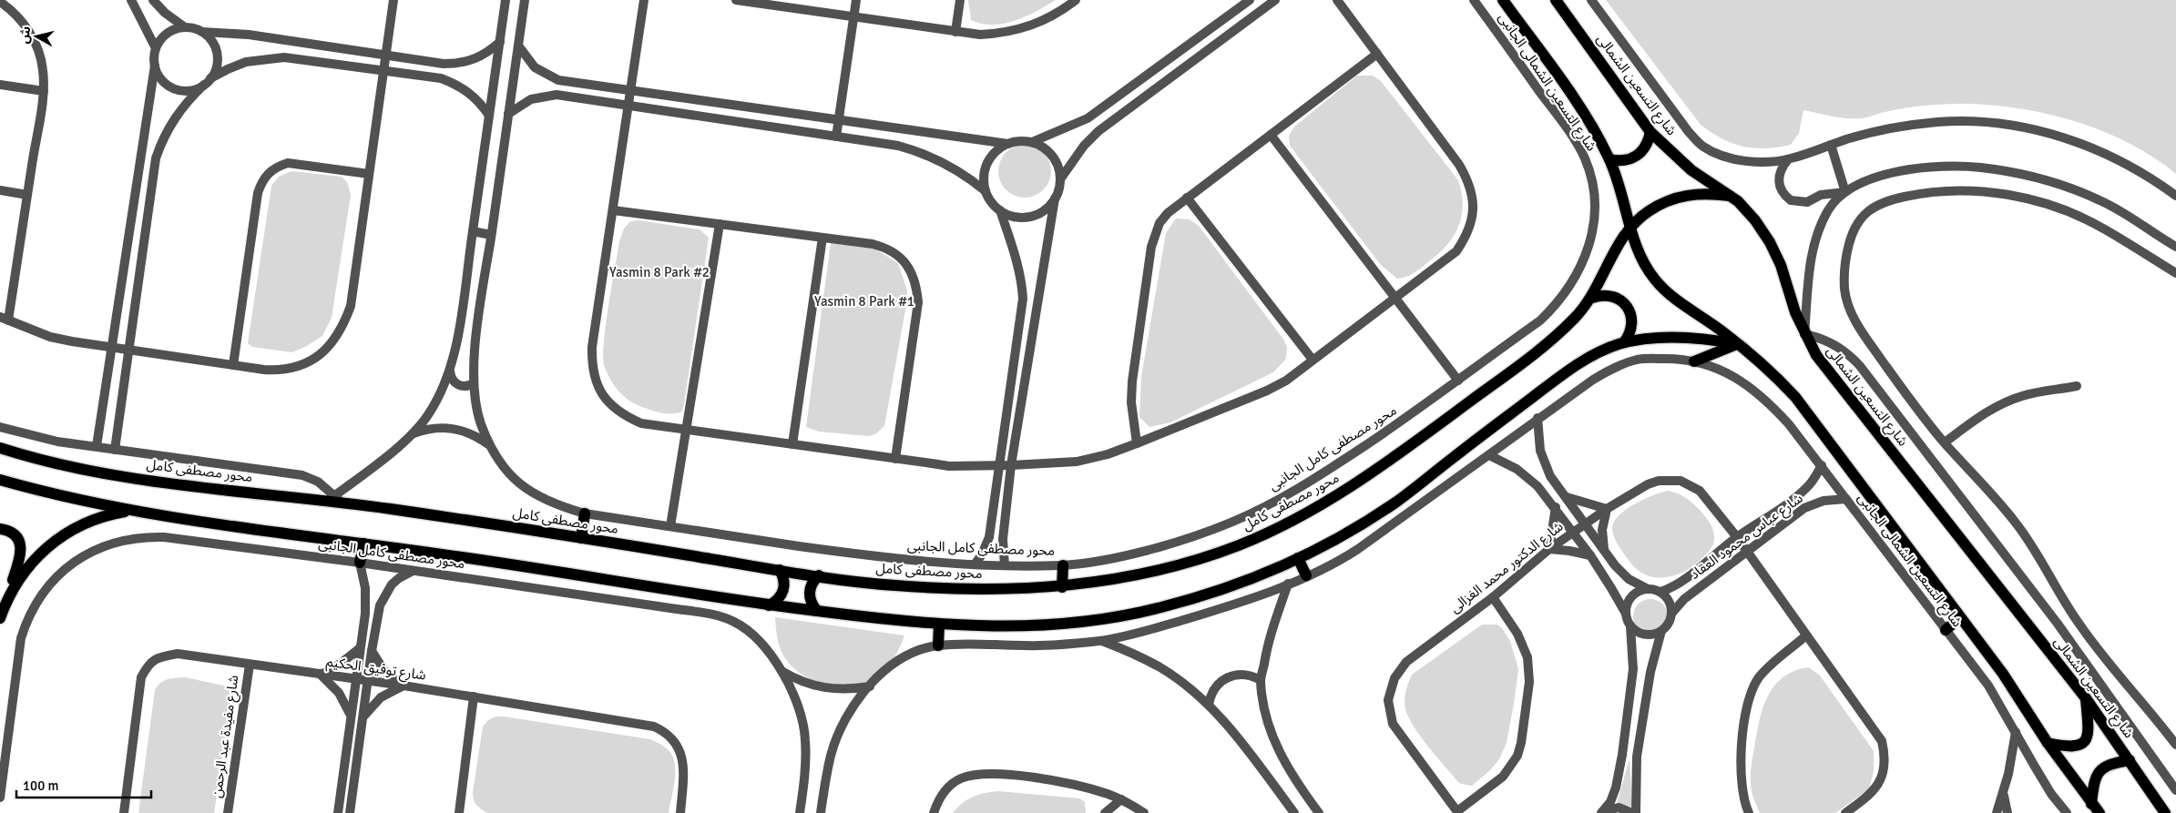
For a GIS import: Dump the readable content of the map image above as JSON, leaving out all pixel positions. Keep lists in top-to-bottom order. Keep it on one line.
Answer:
{"streets":{"main road":["شارع التسعين الشمالى","محور مصطفى كامل"],"street":["شارع التسعين الشمالى الجانبى","محور مصطفى كامل الجانبى","شارع عباس محمود العقاد","شارع الدكتور محمد الغزالى","شارع توفيق الحكيم","شارع مفيدة عبد الرحمن"]},"crossings":[["شارع التسعين الشمالى الجانبى","محور مصطفى كامل الجانبى"],["شارع التسعين الشمالى الجانبى","شارع عباس محمود العقاد"],["شارع التسعين الشمالى","محور مصطفى كامل"],["شارع عباس محمود العقاد","شارع الدكتور محمد الغزالى"],["شارع توفيق الحكيم","شارع مفيدة عبد الرحمن"]],"parks":["Yasmin 8 Park #2","Yasmin 8 Park #1"],"scale_bar":"100 m","north":"left"}
